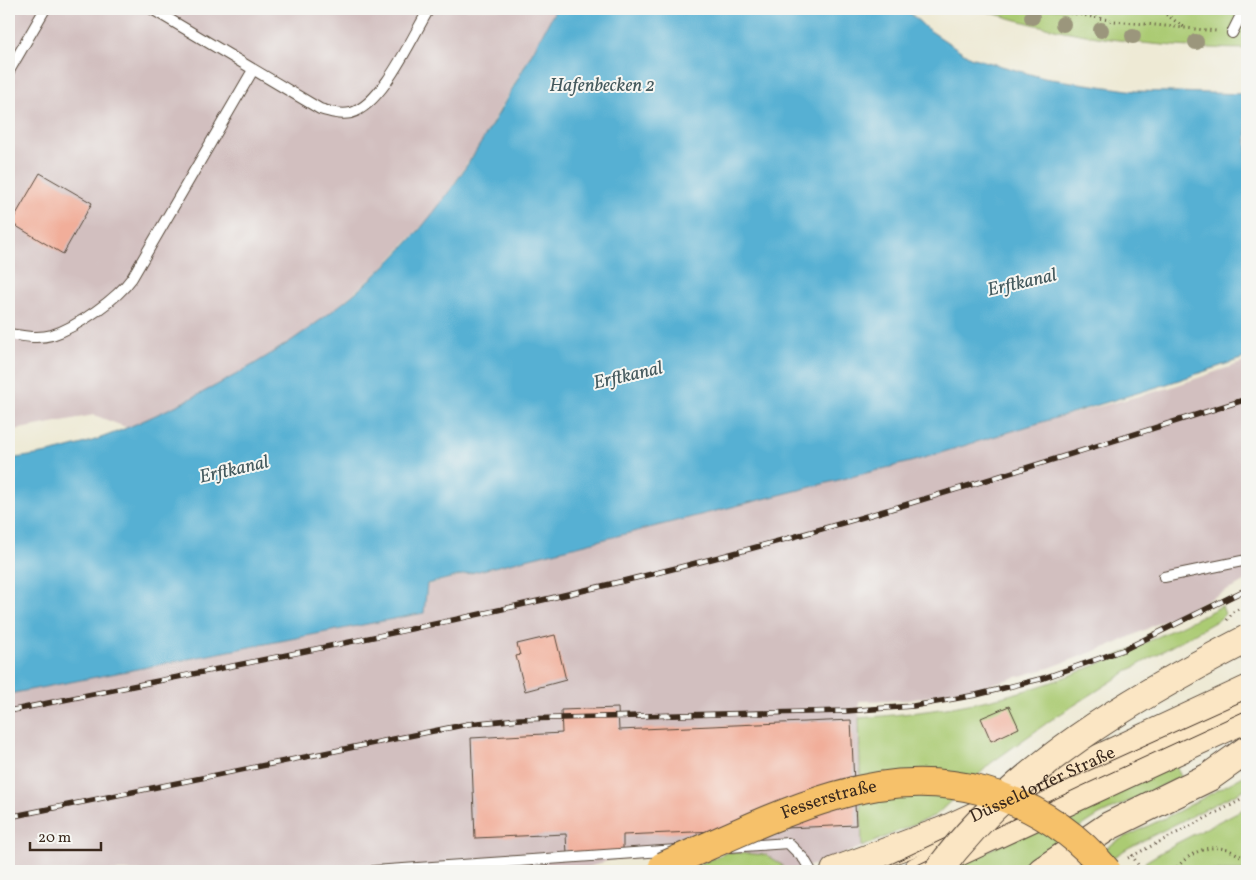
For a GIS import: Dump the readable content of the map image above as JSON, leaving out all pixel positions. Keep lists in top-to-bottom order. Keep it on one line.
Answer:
{"streets":{"main road":["Düsseldorfer Straße","Fesserstraße"]},"water":["Hafenbecken 2","Erftkanal"],"scale_bar":"20 m"}
